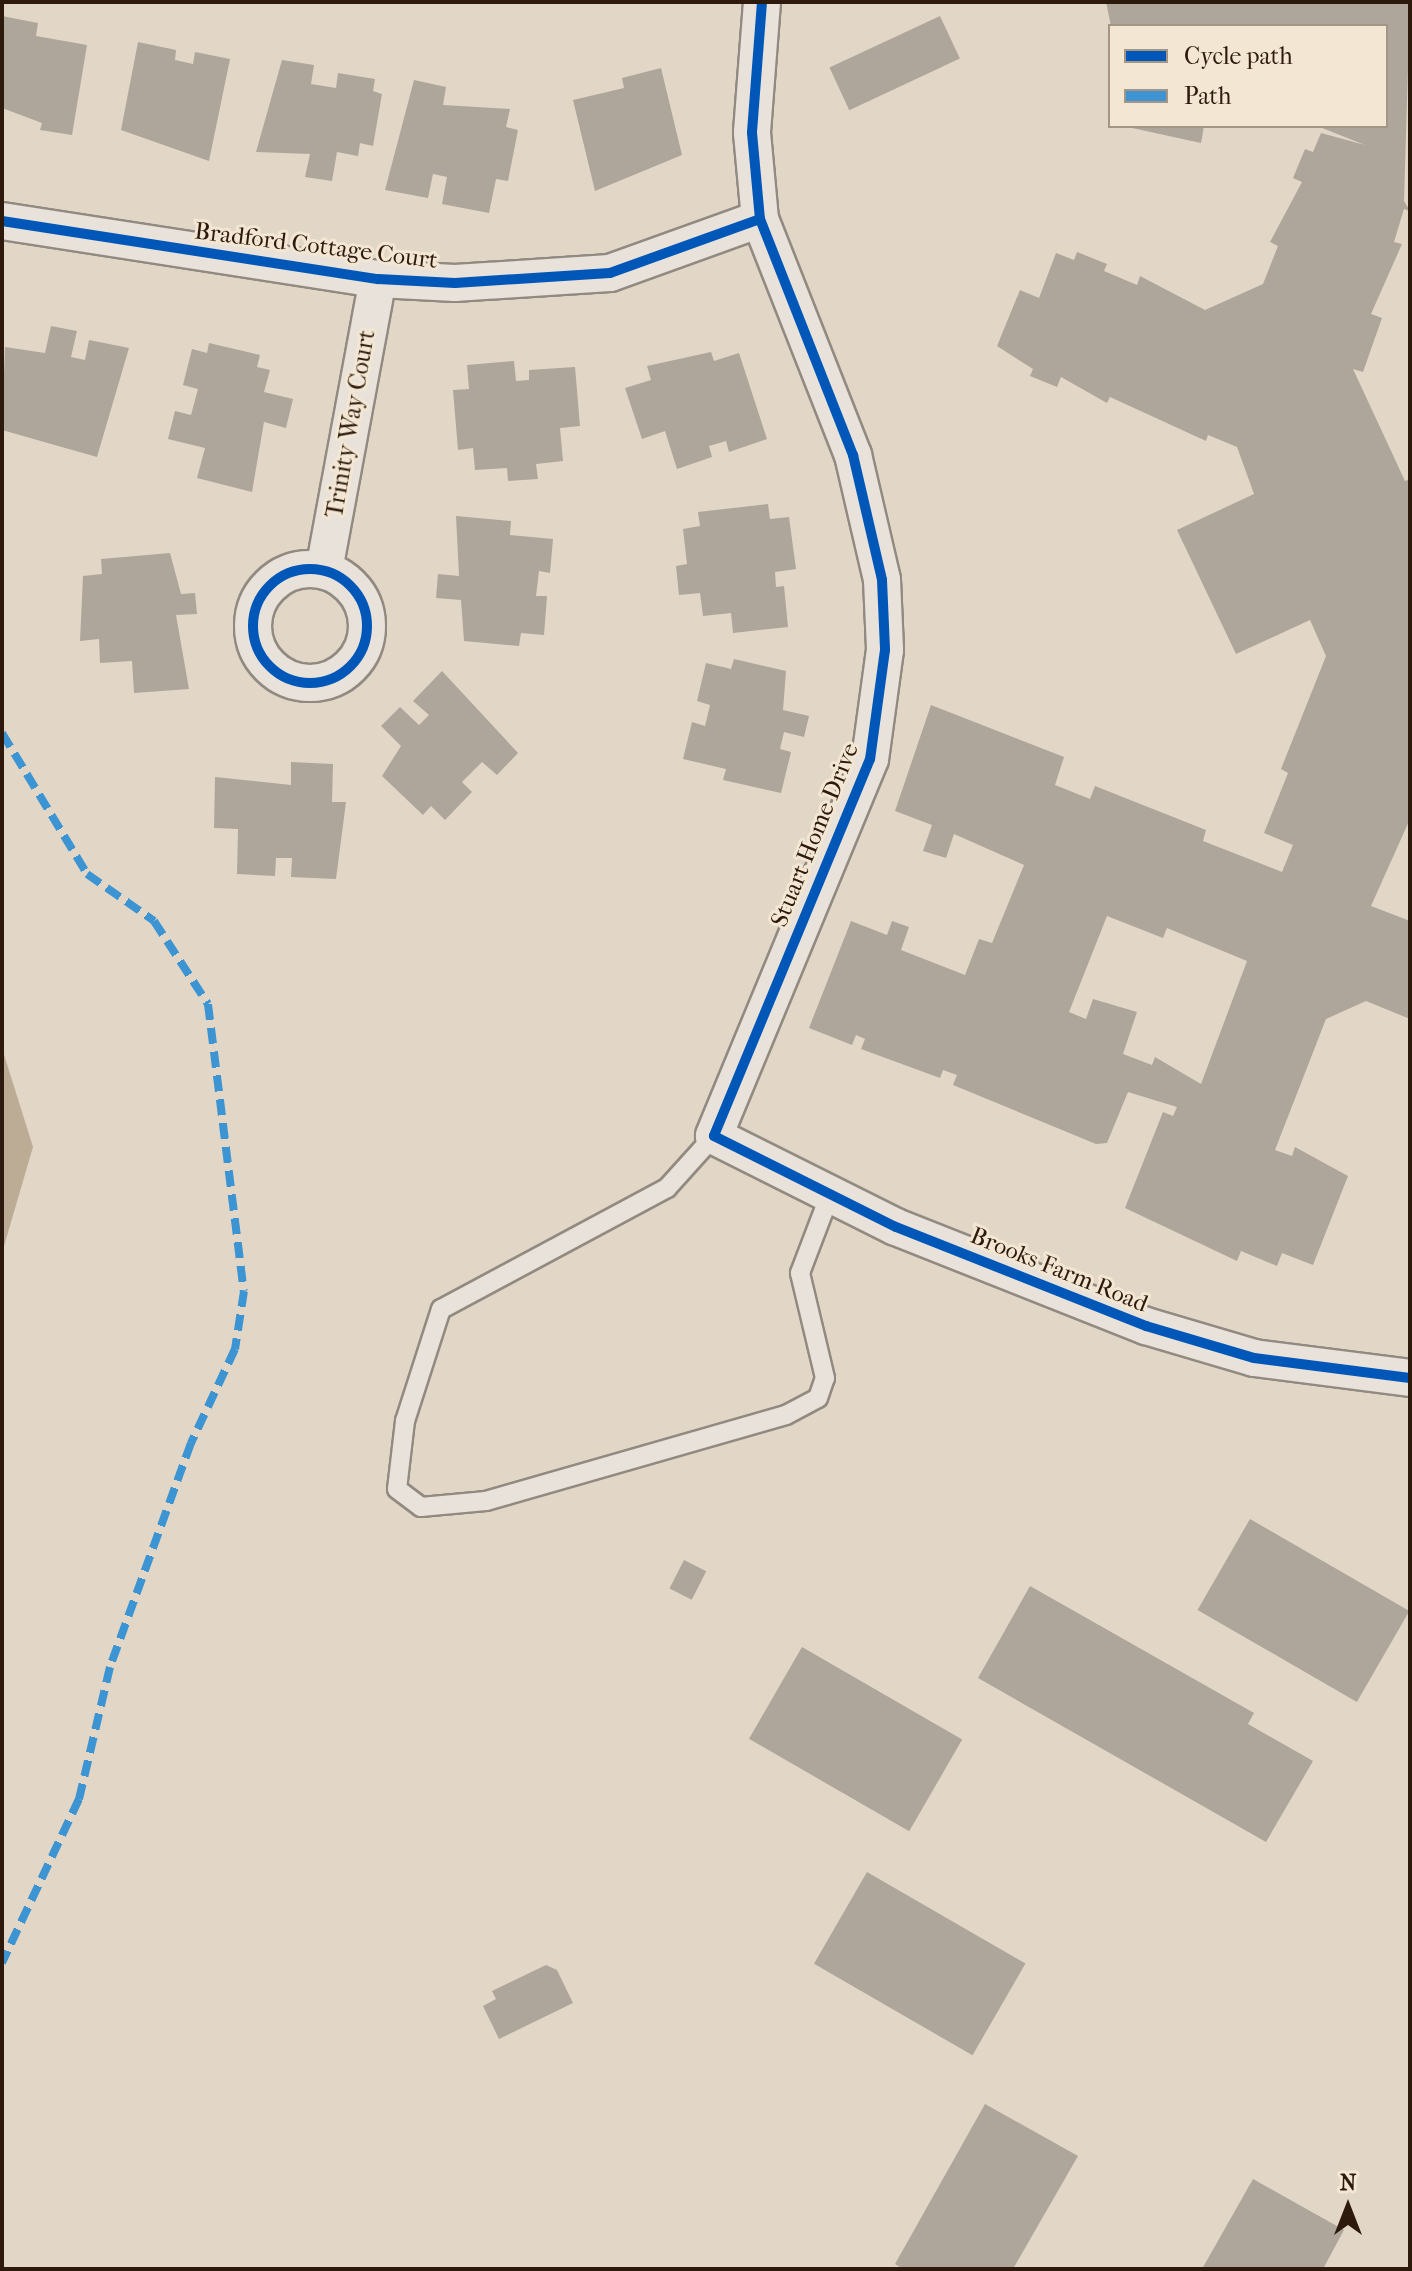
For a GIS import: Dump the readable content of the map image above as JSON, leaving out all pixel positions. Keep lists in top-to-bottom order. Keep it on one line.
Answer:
{"streets":{"street":["Bradford Cottage Court","Trinity Way Court","Stuart Home Drive","Brooks Farm Road"]},"crossings":[["Bradford Cottage Court","Trinity Way Court"],["Bradford Cottage Court","Stuart Home Drive"],["Stuart Home Drive","Brooks Farm Road"]],"legend":["Cycle path","Path"],"north":"top"}
